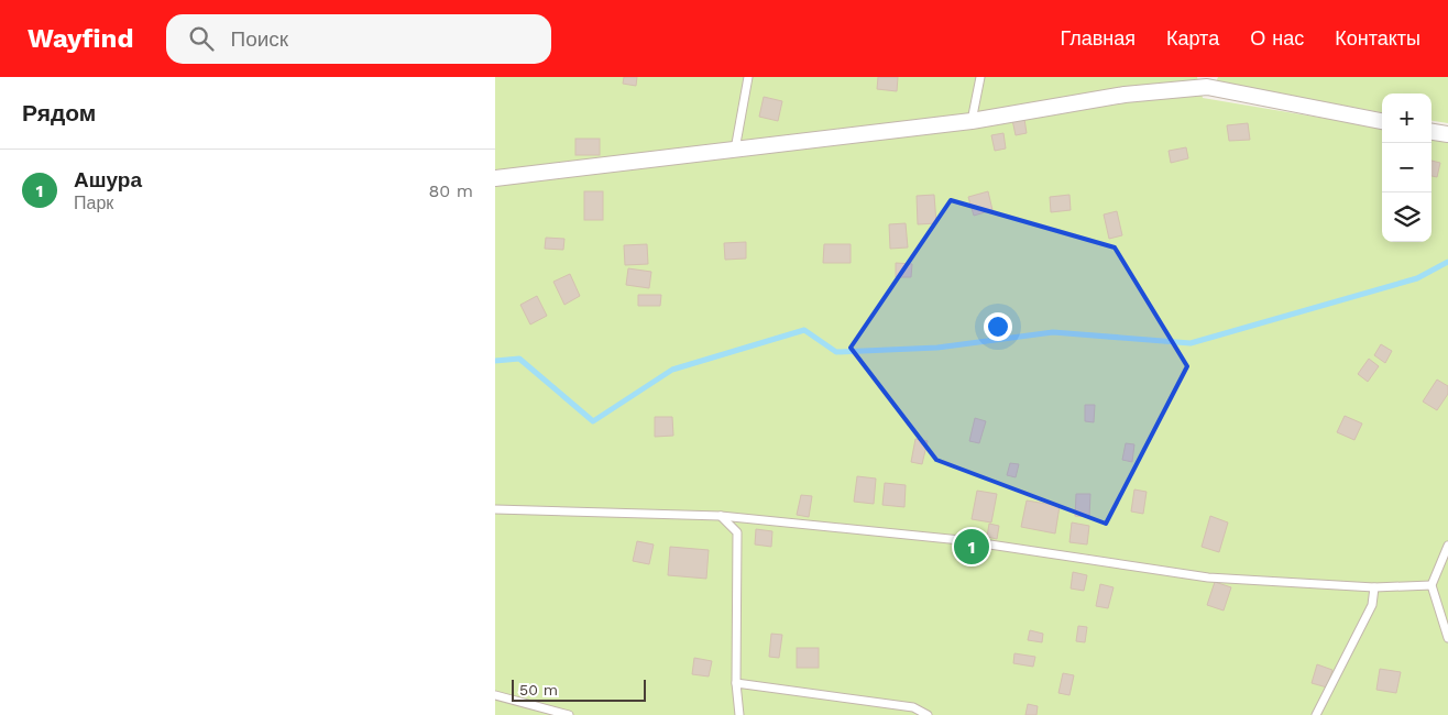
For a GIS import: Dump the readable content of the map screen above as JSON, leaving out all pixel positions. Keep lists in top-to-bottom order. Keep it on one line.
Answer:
{"scale_bar":"50 m","page":{"header":"Wayfind","search":"Поиск","nav":["Главная","Карта","О нас","Контакты"],"heading":"Рядом","map_buttons":["+","−"],"list":[{"mark":"1","name":"Ашура","note":"Парк","value":"80 m"}],"pins":"1","scale":"50 m"}}
